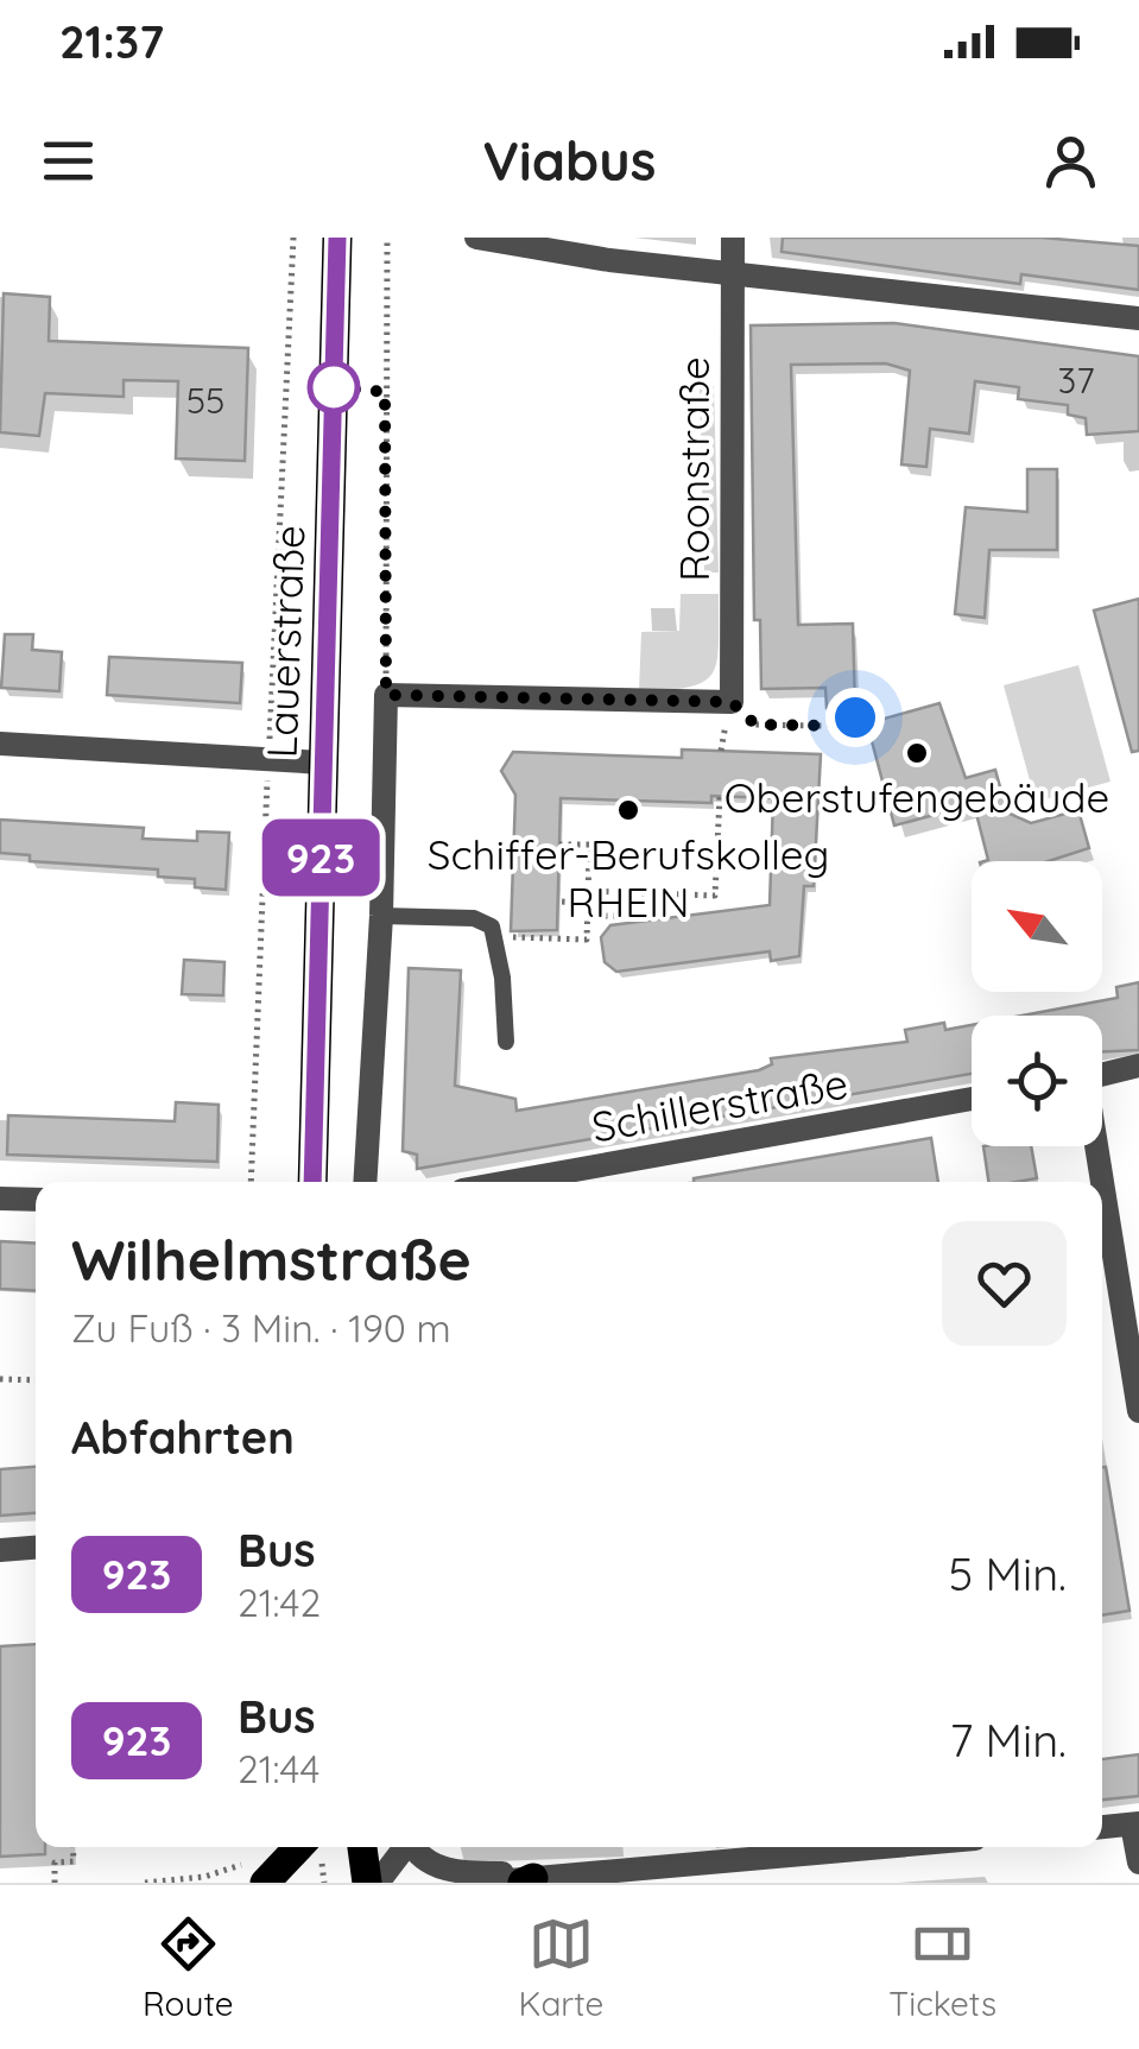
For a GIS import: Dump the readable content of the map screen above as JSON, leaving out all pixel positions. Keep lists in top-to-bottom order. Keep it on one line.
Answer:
{"streets":{"main road":["Lauerstraße"],"street":["Roonstraße","Schillerstraße"]},"places":["Oberstufengebäude","Schiffer-Berufskolleg RHEIN"],"lines":["bus line 923"],"house_numbers":["37","55"],"north":"top left","page":{"status":"21:37","header":"Viabus","on_map":"923","heading":[["Wilhelmstraße","Zu Fuß · 3 Min. · 190 m"],"Abfahrten"],"list":[{"mark":"923","name":"Bus","note":"21:42","value":"5 Min."},{"mark":"923","name":"Bus","note":"21:44","value":"7 Min."}],"tabs":["Route","Karte","Tickets"]}}
